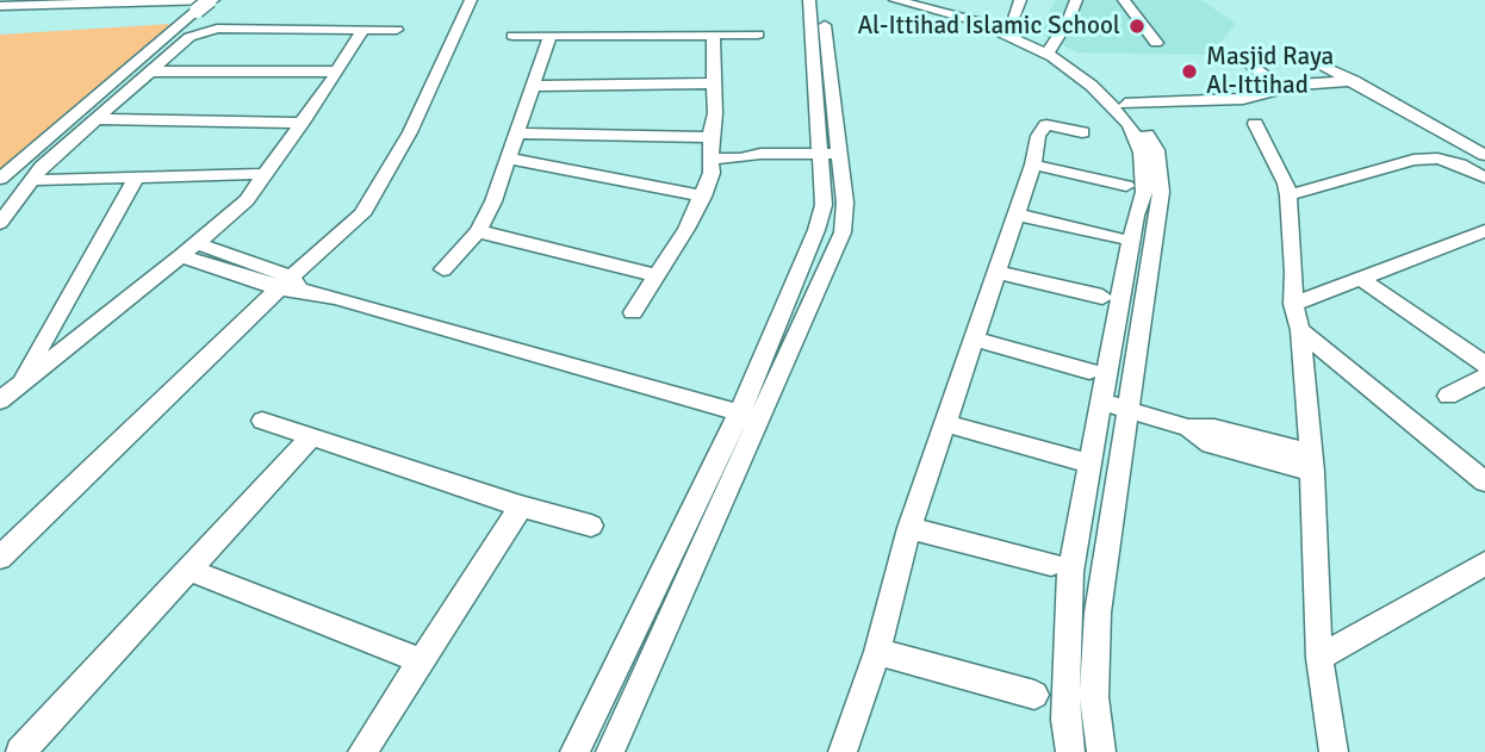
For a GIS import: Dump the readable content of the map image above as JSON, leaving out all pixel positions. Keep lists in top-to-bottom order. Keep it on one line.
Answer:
{"places":["Al-Ittihad Islamic School","Masjid Raya Al-Ittihad"]}
